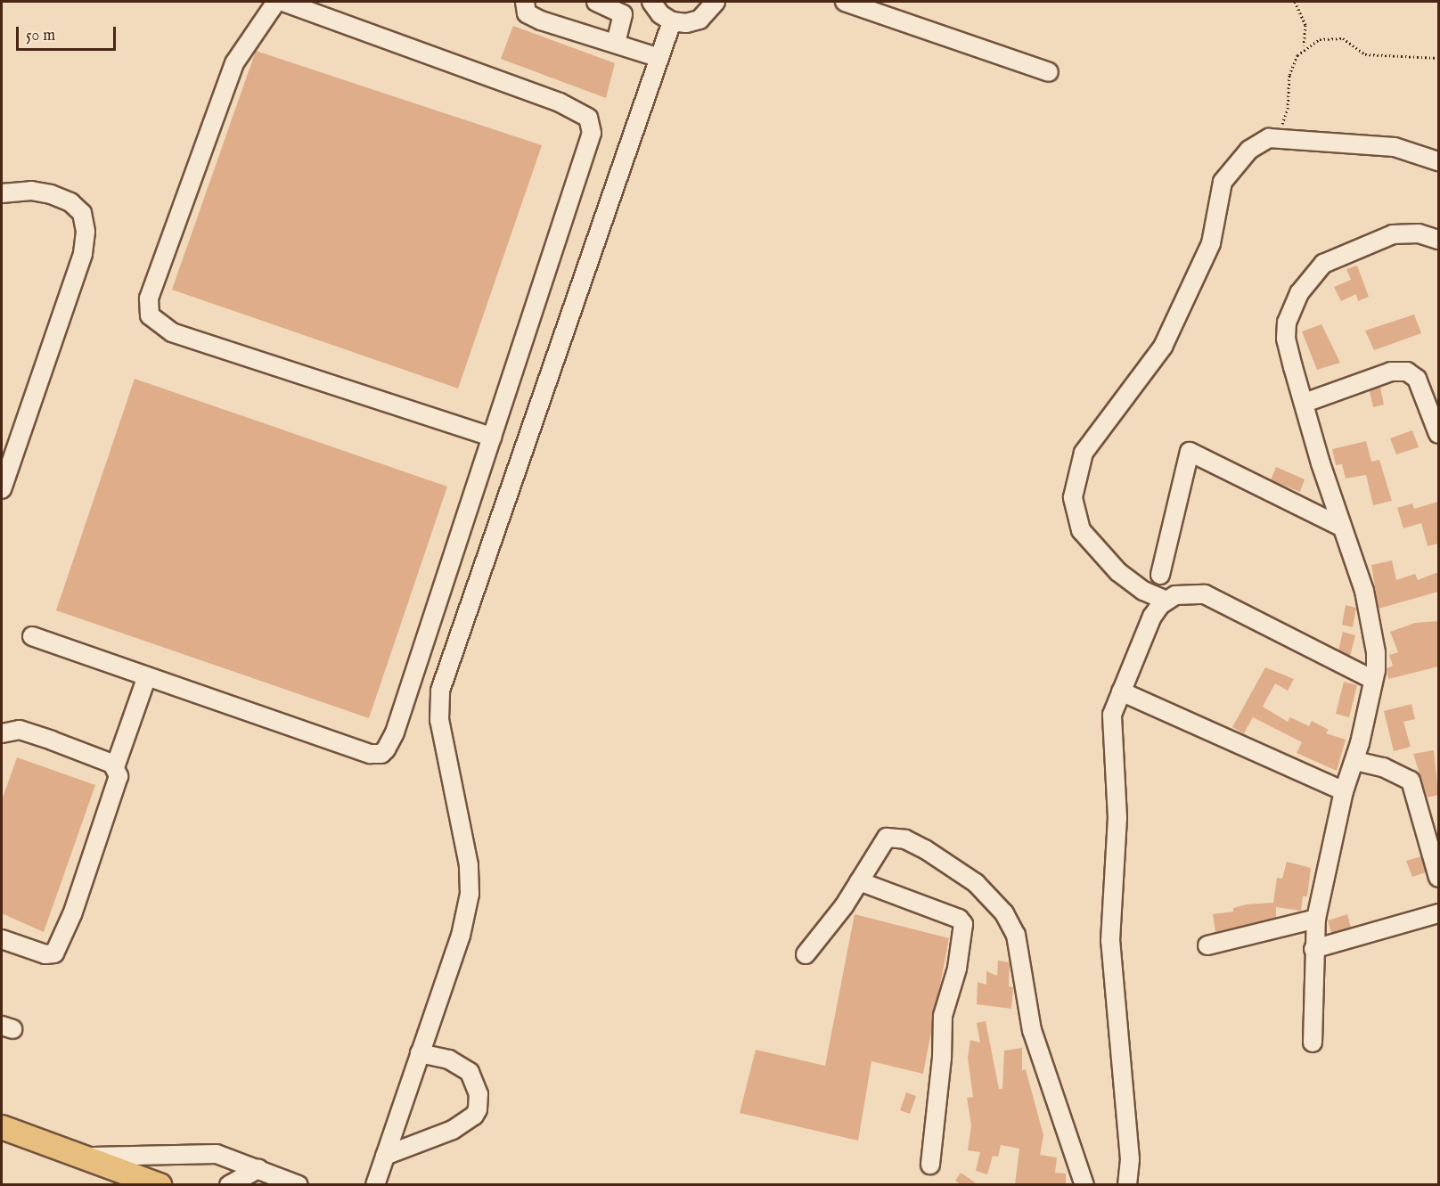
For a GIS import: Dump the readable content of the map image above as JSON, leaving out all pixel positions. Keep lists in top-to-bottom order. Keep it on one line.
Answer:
{"scale_bar":"50 m"}
